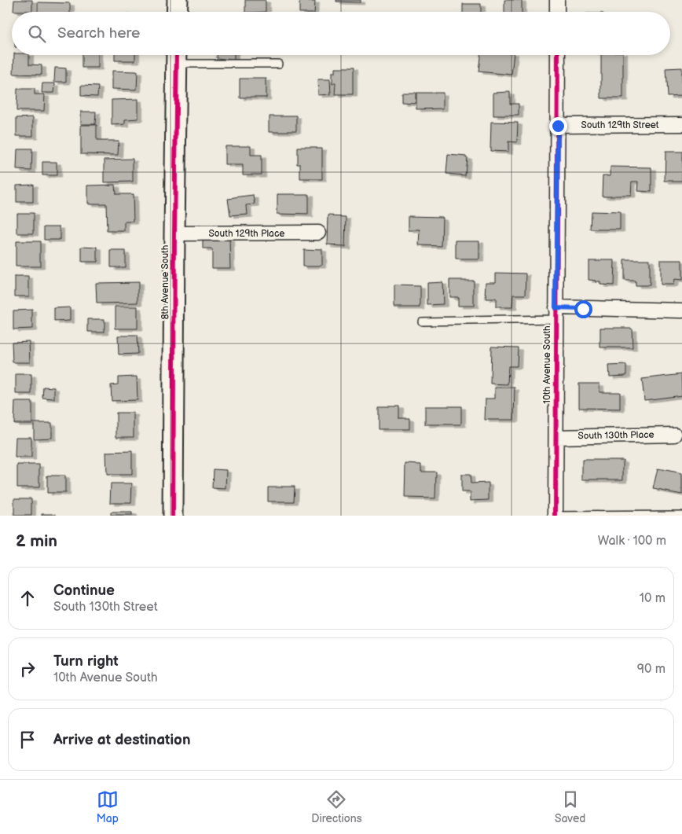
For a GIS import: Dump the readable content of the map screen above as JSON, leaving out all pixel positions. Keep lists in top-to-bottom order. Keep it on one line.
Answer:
{"streets":{"street":["South 129th Street","South 129th Place","8th Avenue South","10th Avenue South","South 130th Place"]},"crossings":[["South 129th Street","10th Avenue South"],["South 129th Place","8th Avenue South"],["10th Avenue South","South 130th Place"]],"page":{"search":"Search here","heading":["2 min","Walk · 100 m"],"list":[["Continue","South 130th Street","10 m"],["Turn right","10th Avenue South","90 m"],"Arrive at destination"],"nav":["Map","Directions","Saved"]}}
